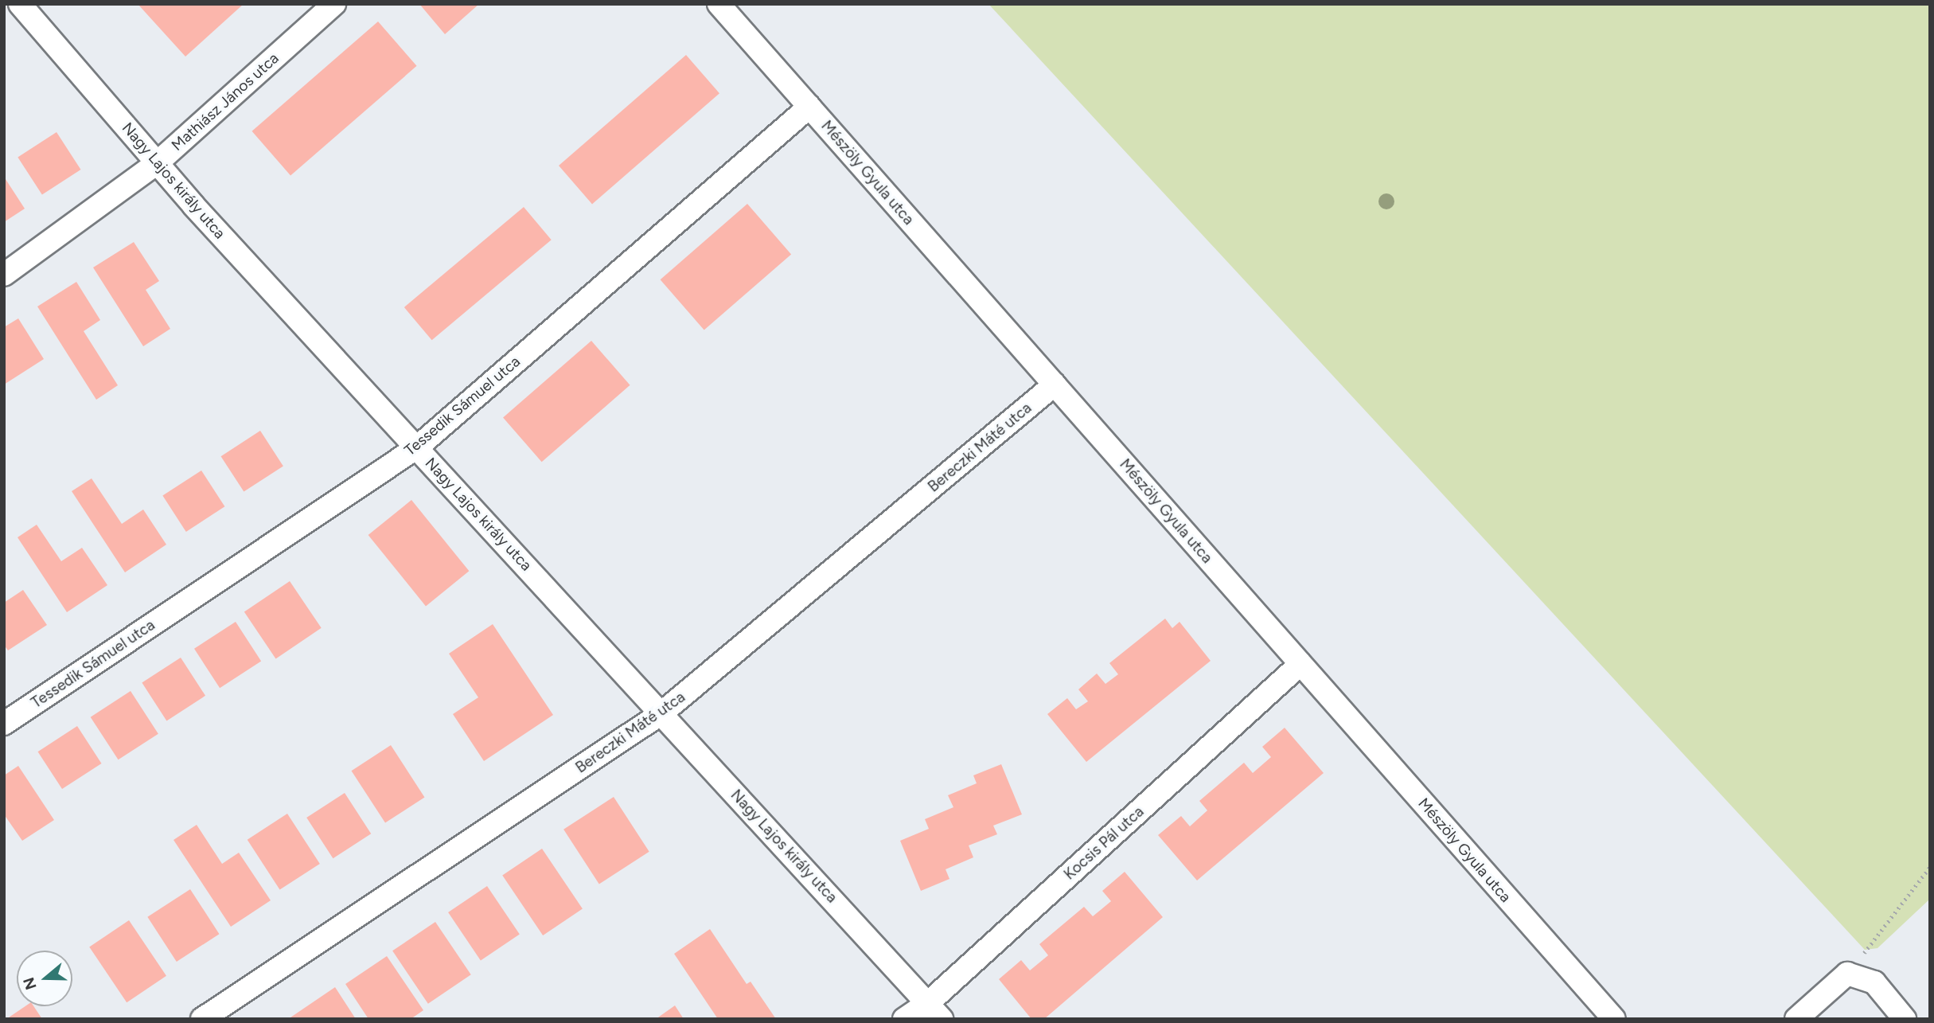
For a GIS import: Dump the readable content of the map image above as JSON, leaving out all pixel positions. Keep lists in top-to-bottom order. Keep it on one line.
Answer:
{"streets":{"street":["Mathiász János utca","Mészöly Gyula utca","Nagy Lajos király utca","Tessedik Sámuel utca","Bereczki Máté utca","Kocsis Pál utca"]},"crossings":[["Mathiász János utca","Nagy Lajos király utca"],["Mészöly Gyula utca","Tessedik Sámuel utca"],["Mészöly Gyula utca","Bereczki Máté utca"],["Mészöly Gyula utca","Kocsis Pál utca"],["Nagy Lajos király utca","Tessedik Sámuel utca"],["Nagy Lajos király utca","Bereczki Máté utca"],["Nagy Lajos király utca","Kocsis Pál utca"]],"north":"left"}
